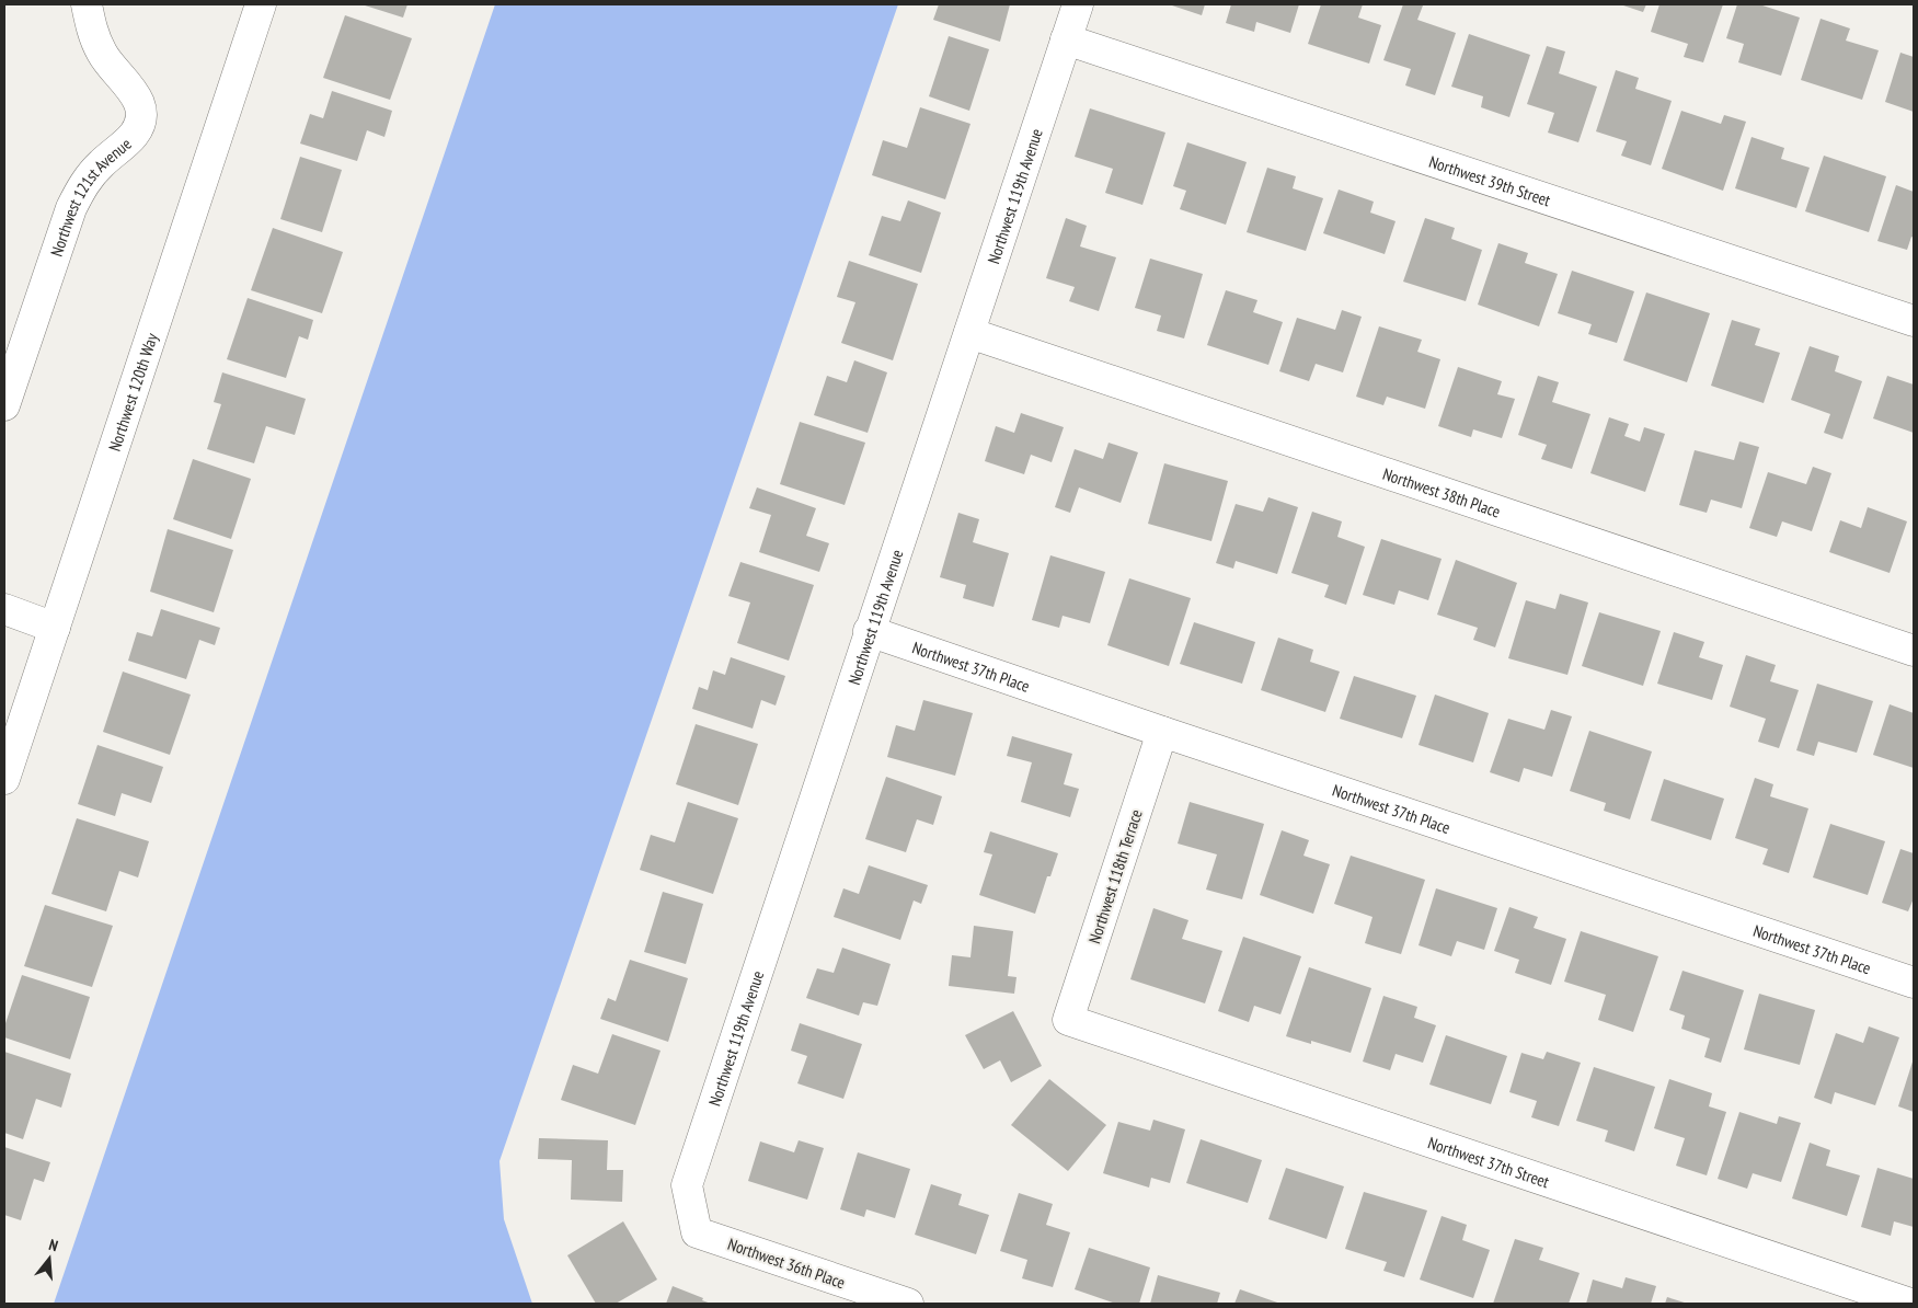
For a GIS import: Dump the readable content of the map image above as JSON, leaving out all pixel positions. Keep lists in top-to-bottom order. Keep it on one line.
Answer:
{"streets":{"street":["Northwest 39th Street","Northwest 119th Avenue","Northwest 121st Avenue","Northwest 120th Way","Northwest 38th Place","Northwest 37th Place","Northwest 118th Terrace","Northwest 37th Street","Northwest 36th Place"]},"crossings":[["Northwest 39th Street","Northwest 119th Avenue"],["Northwest 119th Avenue","Northwest 38th Place"],["Northwest 119th Avenue","Northwest 37th Place"],["Northwest 119th Avenue","Northwest 36th Place"],["Northwest 37th Place","Northwest 118th Terrace"],["Northwest 118th Terrace","Northwest 37th Street"]],"north":"top"}
